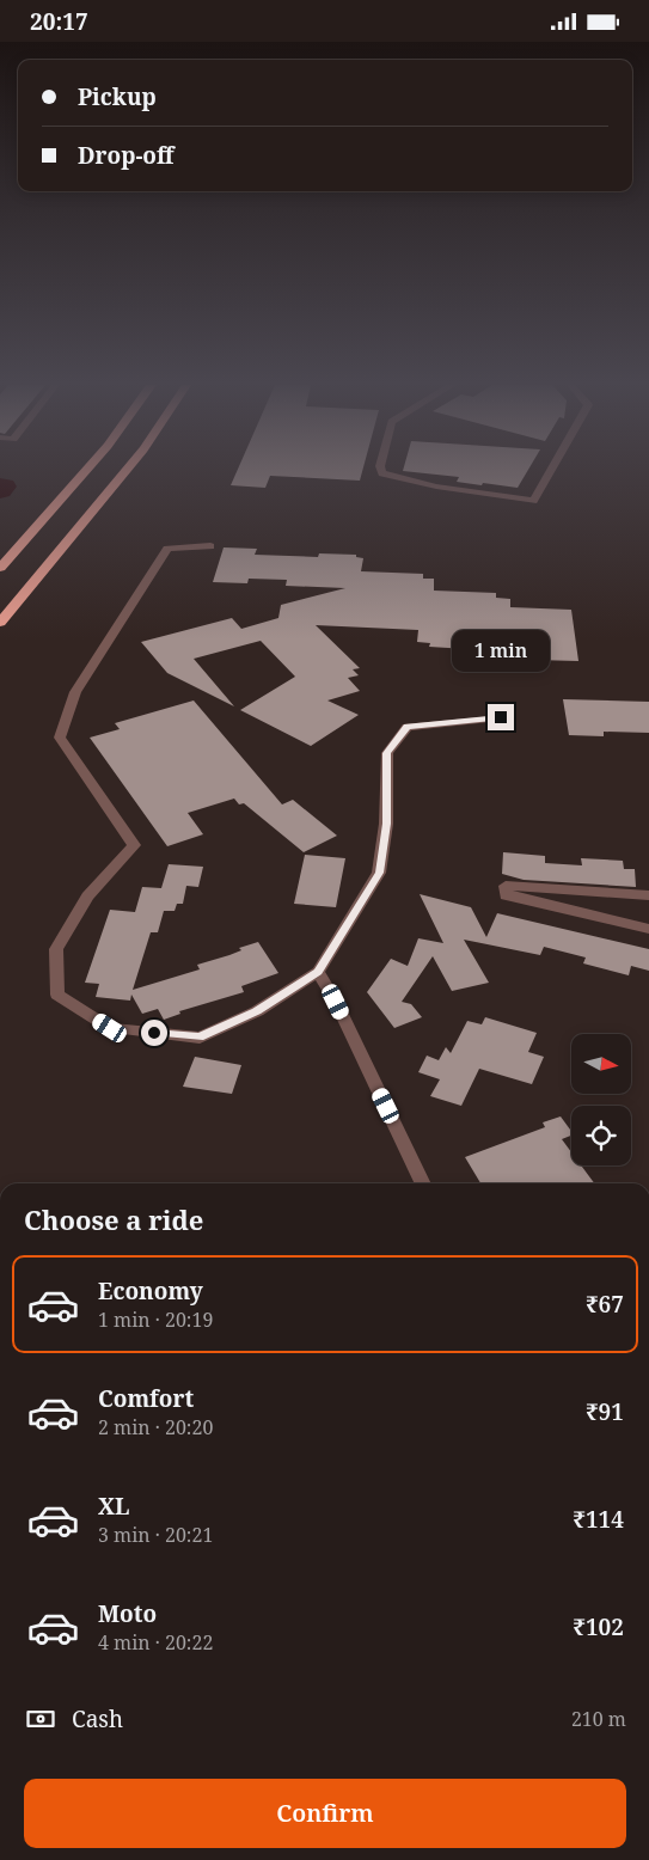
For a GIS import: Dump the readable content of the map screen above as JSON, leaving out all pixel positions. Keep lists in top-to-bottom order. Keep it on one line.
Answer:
{"north":"right","page":{"status":"20:17","banner":["Pickup","Drop-off"],"bubble":"1 min","heading":"Choose a ride","list":[{"name":"Economy","note":"1 min · 20:19","value":"₹67"},{"name":"Comfort","note":"2 min · 20:20","value":"₹91"},{"name":"XL","note":"3 min · 20:21","value":"₹114"},{"name":"Moto","note":"4 min · 20:22","value":"₹102"}],"pay":["Cash","210 m"],"buttons":"Confirm"}}
